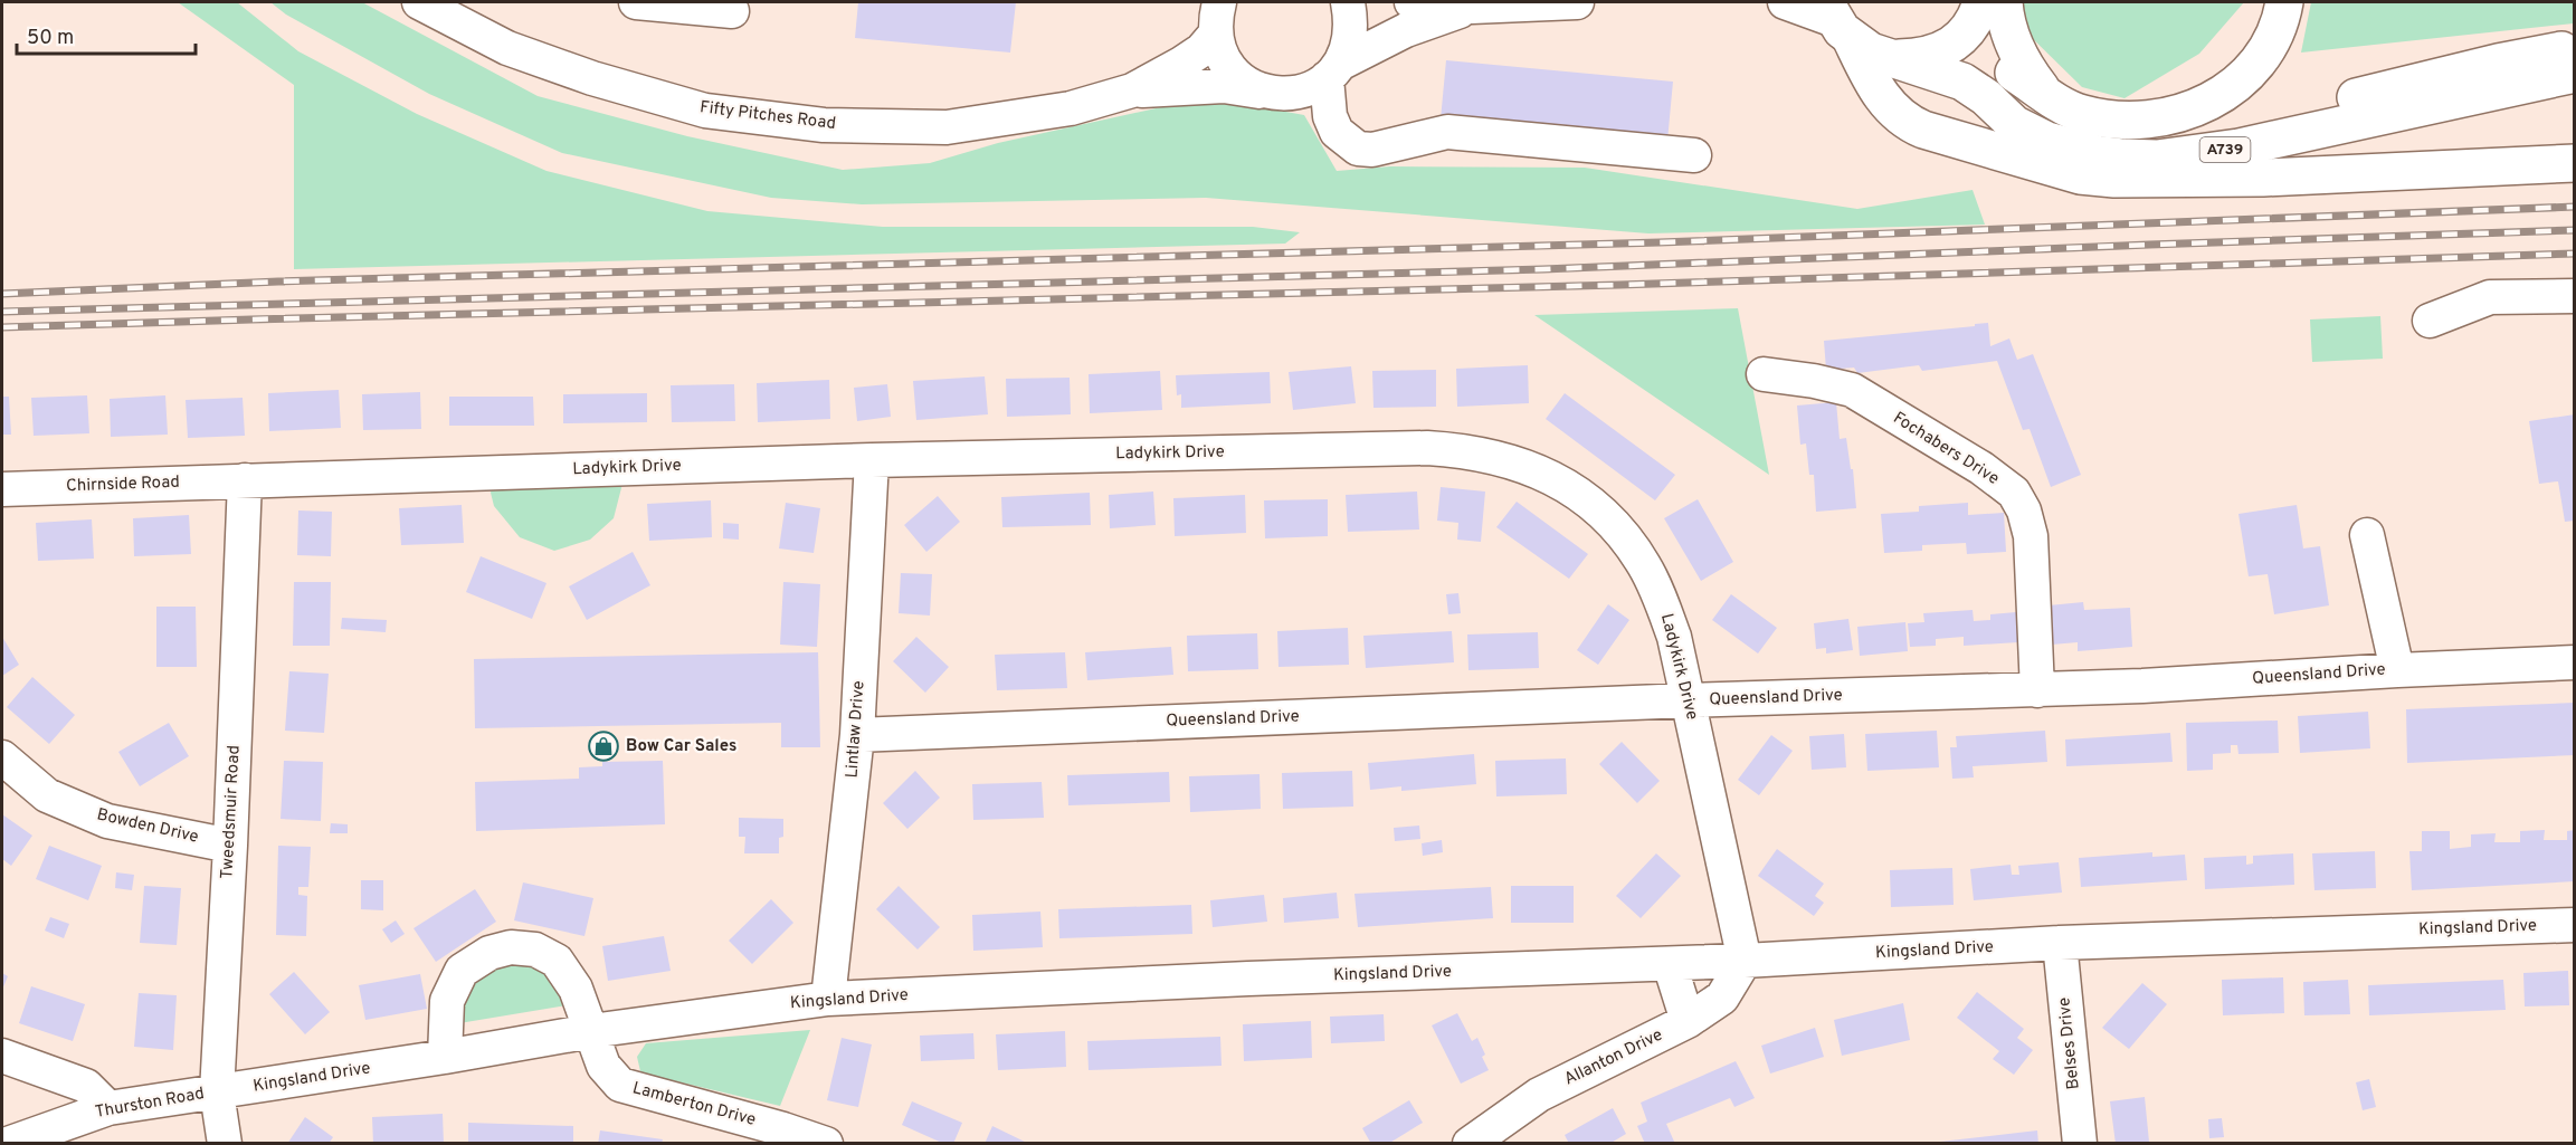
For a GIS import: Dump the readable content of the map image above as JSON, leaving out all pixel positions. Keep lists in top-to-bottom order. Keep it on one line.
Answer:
{"streets":{"main road":["A739"],"street":["Fifty Pitches Road","Fochabers Drive","Ladykirk Drive","Chirnside Road","Queensland Drive","Lintlaw Drive","Tweedsmuir Road","Bowden Drive","Kingsland Drive","Belses Drive","Allanton Drive","Thurston Road","Lamberton Drive"]},"crossings":[["Fochabers Drive","Queensland Drive"],["Ladykirk Drive","Chirnside Road"],["Ladykirk Drive","Queensland Drive"],["Ladykirk Drive","Lintlaw Drive"],["Ladykirk Drive","Tweedsmuir Road"],["Ladykirk Drive","Kingsland Drive"],["Ladykirk Drive","Allanton Drive"],["Chirnside Road","Tweedsmuir Road"],["Queensland Drive","Lintlaw Drive"],["Lintlaw Drive","Kingsland Drive"],["Tweedsmuir Road","Bowden Drive"],["Tweedsmuir Road","Kingsland Drive"],["Tweedsmuir Road","Thurston Road"],["Kingsland Drive","Belses Drive"],["Kingsland Drive","Allanton Drive"],["Kingsland Drive","Thurston Road"],["Kingsland Drive","Lamberton Drive"]],"places":{"shop":["Bow Car Sales"]},"scale_bar":"50 m"}
